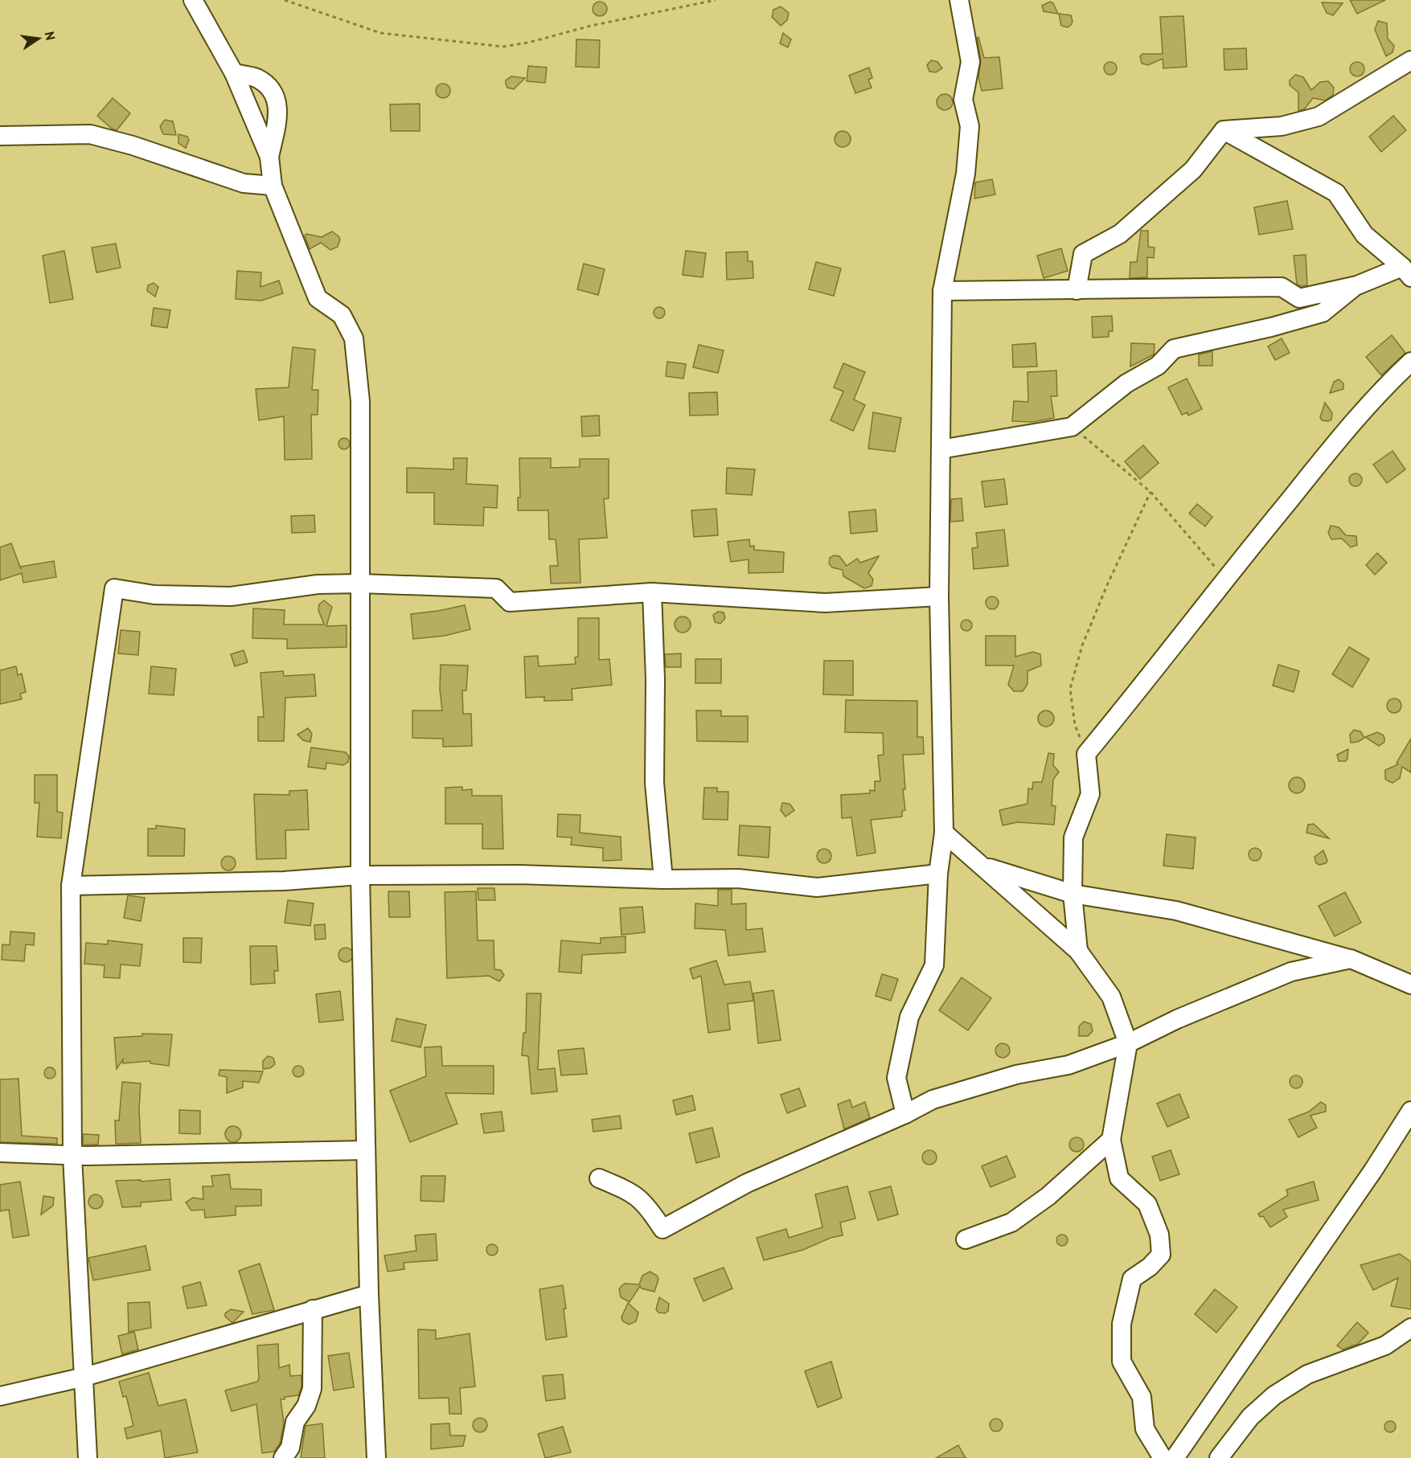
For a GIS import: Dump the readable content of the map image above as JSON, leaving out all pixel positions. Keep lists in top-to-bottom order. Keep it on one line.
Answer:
{"north":"right"}
